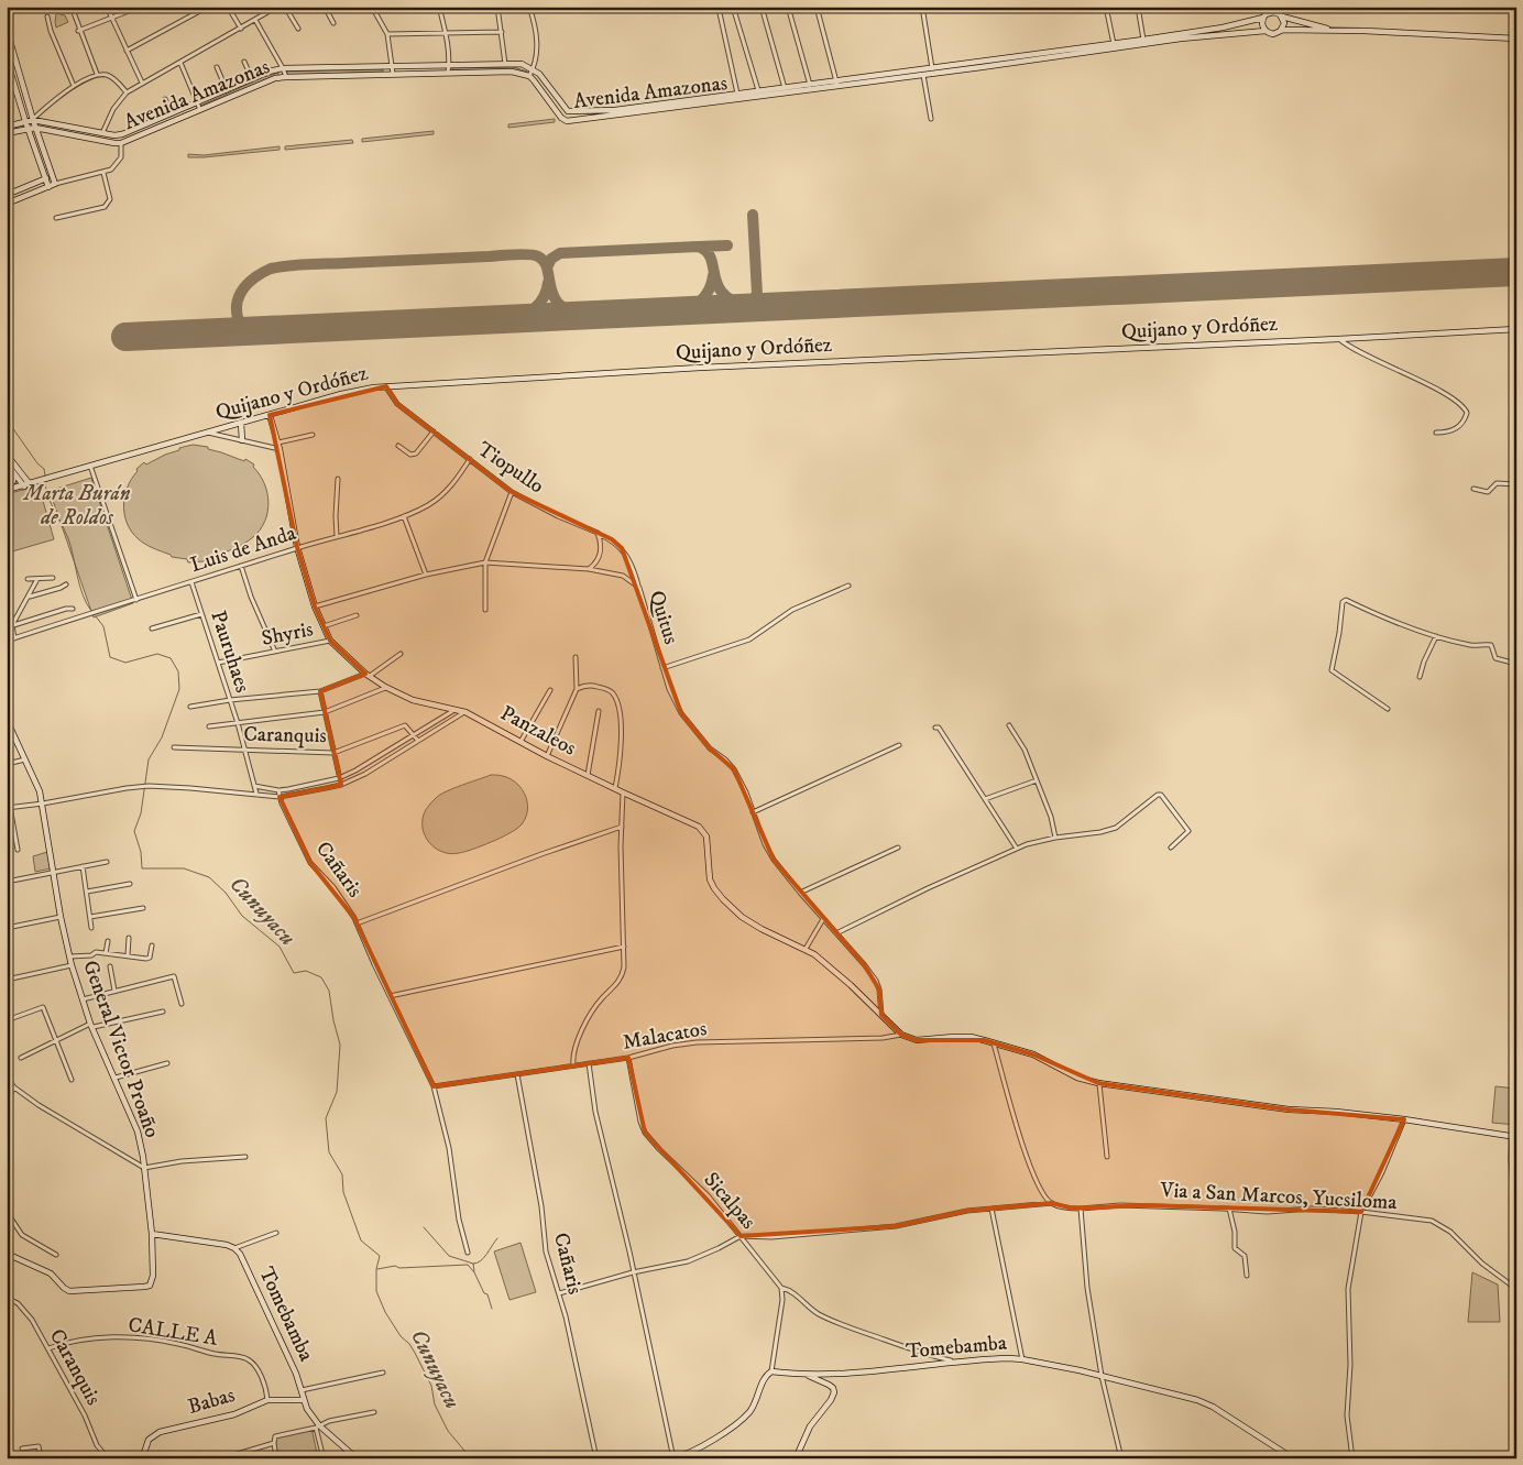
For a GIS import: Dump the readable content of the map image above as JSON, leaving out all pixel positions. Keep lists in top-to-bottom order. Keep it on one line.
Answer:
{"streets":{"street":["Avenida Amazonas","Quijano y Ordóñez","Tiopullo","Luis de Anda","Quitus","Shyris","Pauruhaes","Panzaleos","Caranquis","Cañaris","Malacatos","General Victor Proaño","Via a San Marcos, Yucsiloma","Sicalpas","Tomebamba","CALLE A","Babas"]},"crossings":[["Quijano y Ordóñez","Tiopullo"],["Quijano y Ordóñez","Panzaleos"],["Tiopullo","Luis de Anda"],["Tiopullo","Quitus"],["Luis de Anda","Pauruhaes"],["Luis de Anda","Panzaleos"],["Quitus","Panzaleos"],["Shyris","Pauruhaes"],["Shyris","Panzaleos"],["Pauruhaes","Caranquis"],["Panzaleos","Malacatos"],["Caranquis","CALLE A"],["Cañaris","Malacatos"],["Malacatos","Sicalpas"],["Via a San Marcos, Yucsiloma","Sicalpas"],["Sicalpas","Tomebamba"],["Tomebamba","Babas"],["CALLE A","Babas"]],"water":["Cunuyacu"],"parks":["Marta Burán de Roldos"]}
